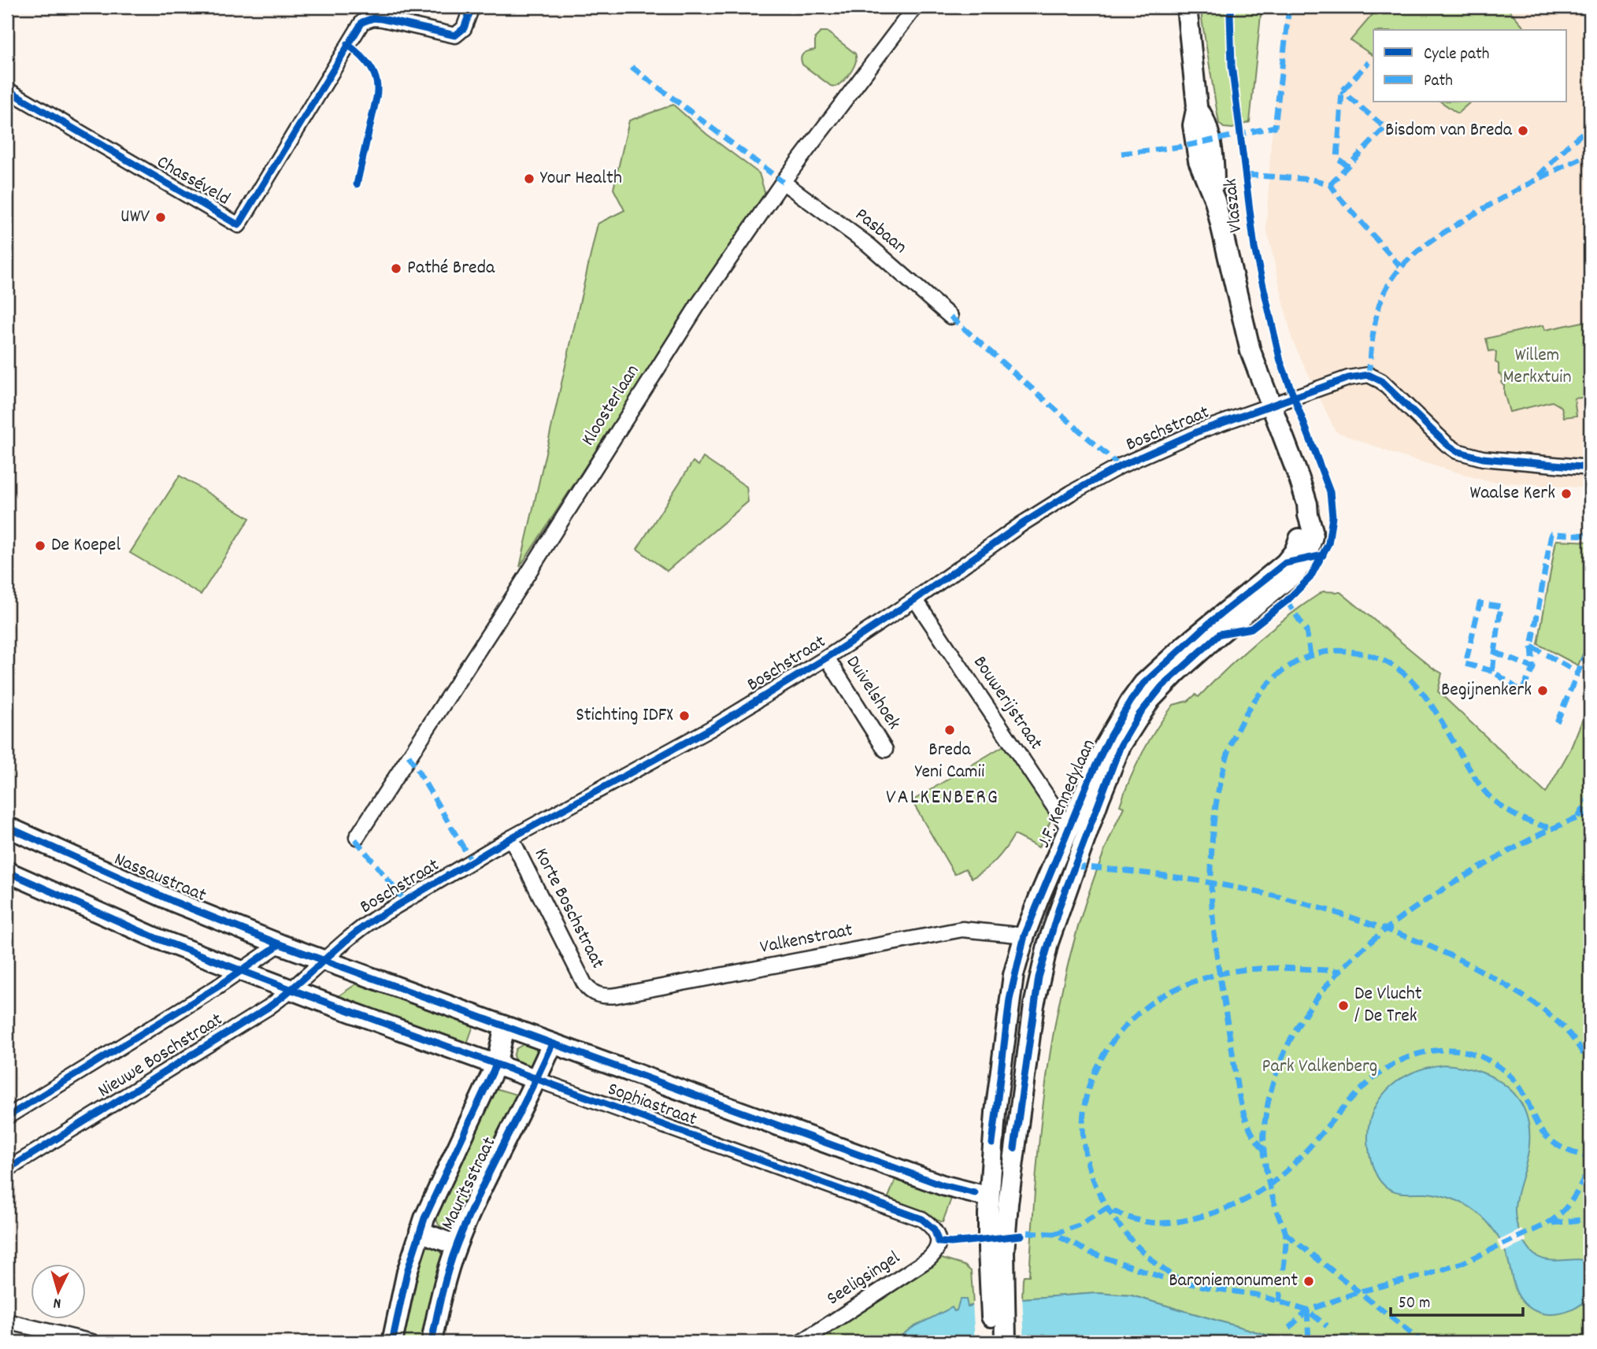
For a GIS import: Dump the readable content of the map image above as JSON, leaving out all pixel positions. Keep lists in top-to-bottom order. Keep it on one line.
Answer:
{"streets":{"street":["Chasséveld","Vlaszak","Pasbaan","Kloosterlaan","Boschstraat","Duivelshoek","Bouwerijstraat","J.F. Kennedylaan","Nassaustraat","Korte Boschstraat","Valkenstraat","Nieuwe Boschstraat","Sophiastraat","Mauritsstraat","Seeligsingel"]},"crossings":[["Vlaszak","Boschstraat"],["Vlaszak","J.F. Kennedylaan"],["Pasbaan","Kloosterlaan"],["Boschstraat","Duivelshoek"],["Boschstraat","Bouwerijstraat"],["Boschstraat","J.F. Kennedylaan"],["Boschstraat","Korte Boschstraat"],["Boschstraat","Nieuwe Boschstraat"],["Boschstraat","Sophiastraat"],["Bouwerijstraat","J.F. Kennedylaan"],["J.F. Kennedylaan","Valkenstraat"],["J.F. Kennedylaan","Sophiastraat"],["Nassaustraat","Nieuwe Boschstraat"],["Nassaustraat","Sophiastraat"],["Korte Boschstraat","Valkenstraat"],["Nieuwe Boschstraat","Sophiastraat"],["Sophiastraat","Mauritsstraat"],["Sophiastraat","Seeligsingel"]],"districts":["VALKENBERG"],"parks":["Willem Merkxtuin","Park Valkenberg"],"places":["Bisdom van Breda","Your Health","UWV","Pathé Breda","Waalse Kerk","De Koepel","Begijnenkerk","Stichting IDFX","Breda Yeni Camii","De Vlucht / De Trek","Baroniemonument"],"legend":["Cycle path","Path"],"scale_bar":"50 m","north":"bottom"}
